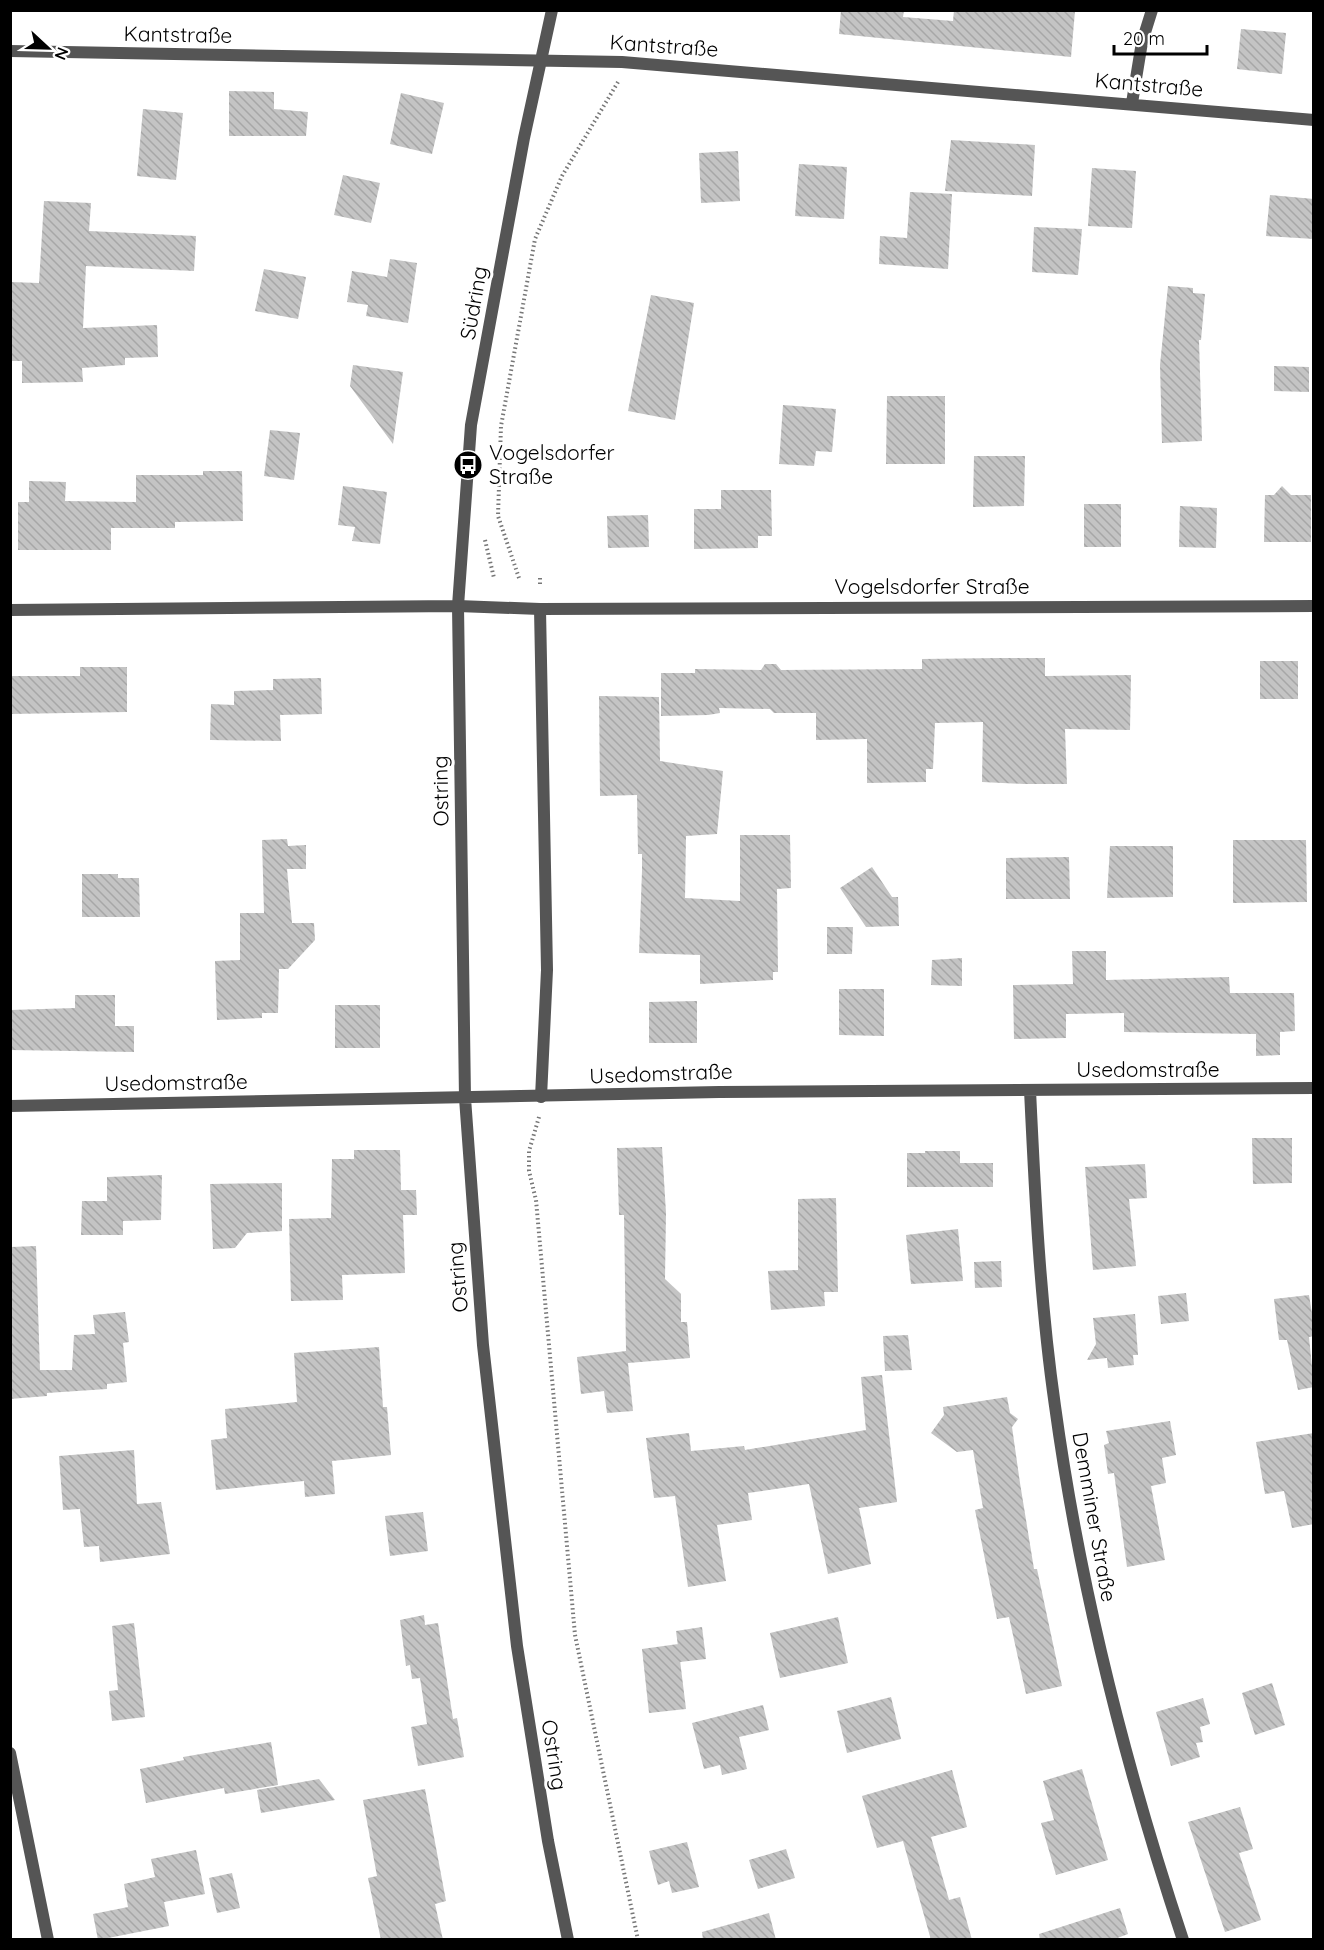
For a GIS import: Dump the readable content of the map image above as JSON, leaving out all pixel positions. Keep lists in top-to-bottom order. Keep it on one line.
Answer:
{"streets":{"street":["Kantstraße","Südring","Vogelsdorfer Straße","Ostring","Usedomstraße","Demminer Straße"]},"crossings":[["Kantstraße","Südring"],["Südring","Vogelsdorfer Straße"],["Südring","Ostring"],["Vogelsdorfer Straße","Ostring"],["Ostring","Usedomstraße"],["Usedomstraße","Demminer Straße"]],"places":{"bus stop":["Vogelsdorfer Straße"]},"scale_bar":"20 m","north":"right"}
